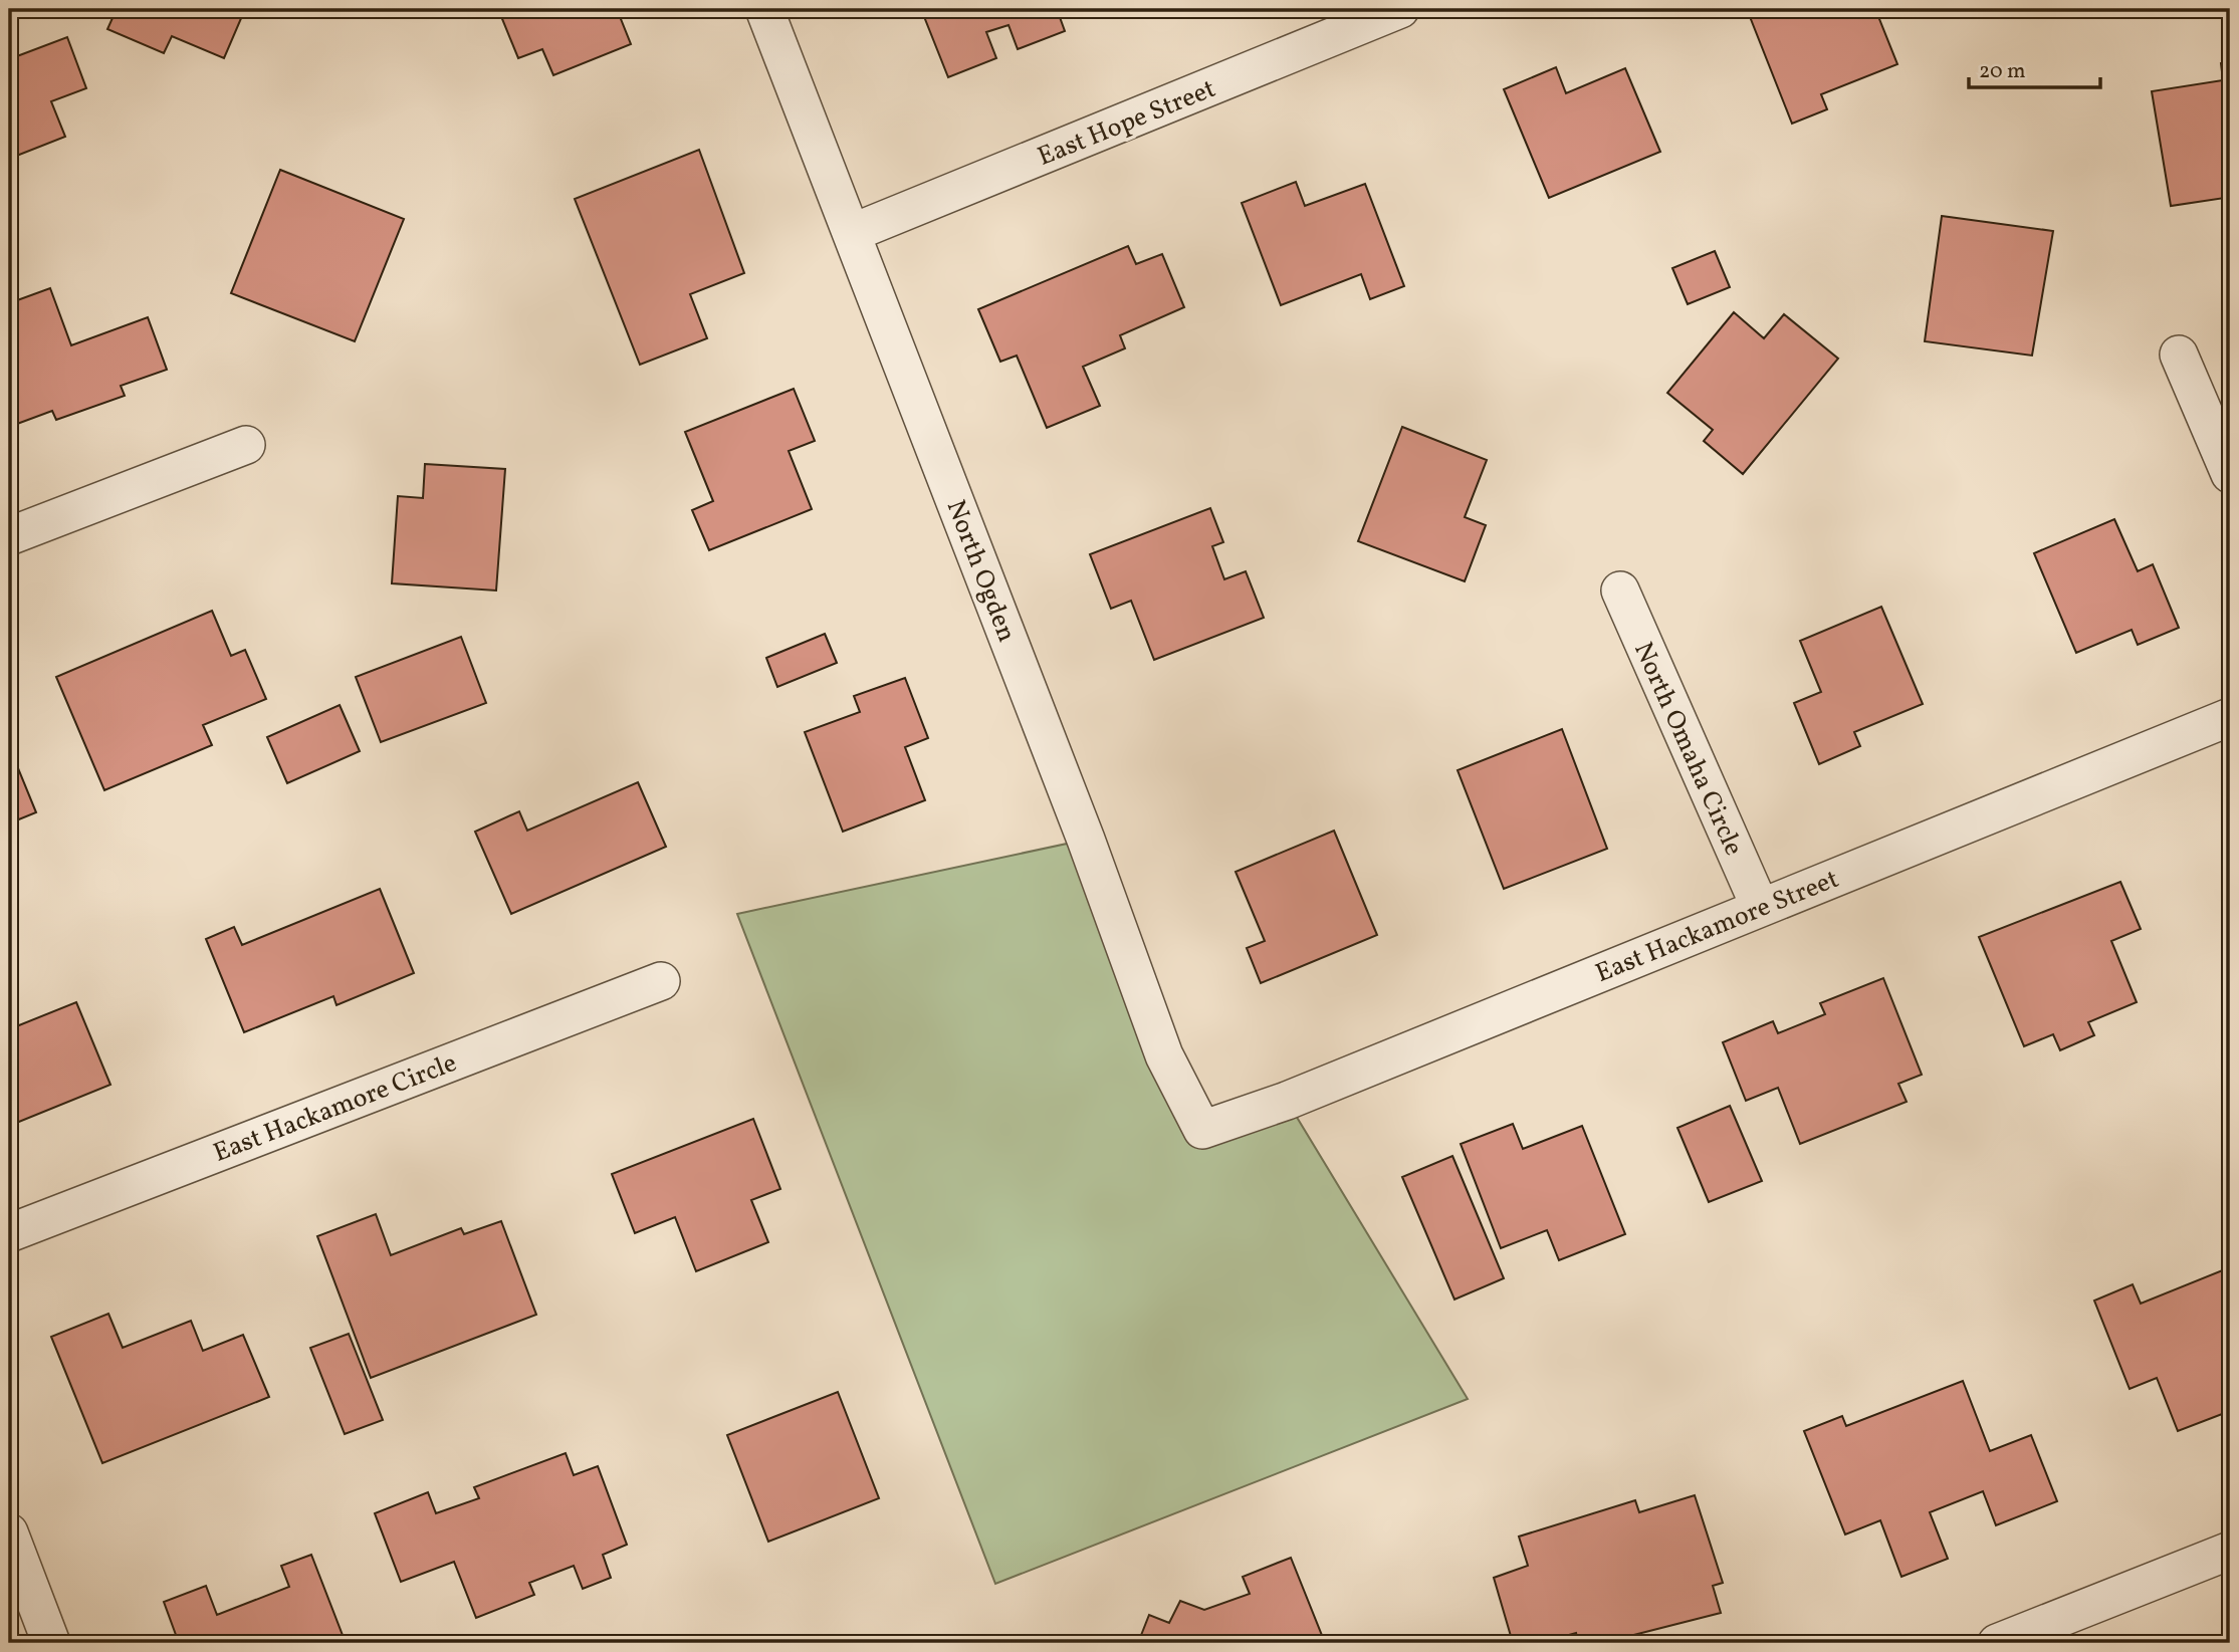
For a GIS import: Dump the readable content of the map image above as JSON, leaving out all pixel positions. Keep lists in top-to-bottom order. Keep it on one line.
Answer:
{"streets":{"street":["East Hope Street","North Ogden","North Omaha Circle","East Hackamore Street","East Hackamore Circle"]},"crossings":[["East Hope Street","North Ogden"],["North Ogden","East Hackamore Street"],["North Omaha Circle","East Hackamore Street"]],"scale_bar":"20 m"}
